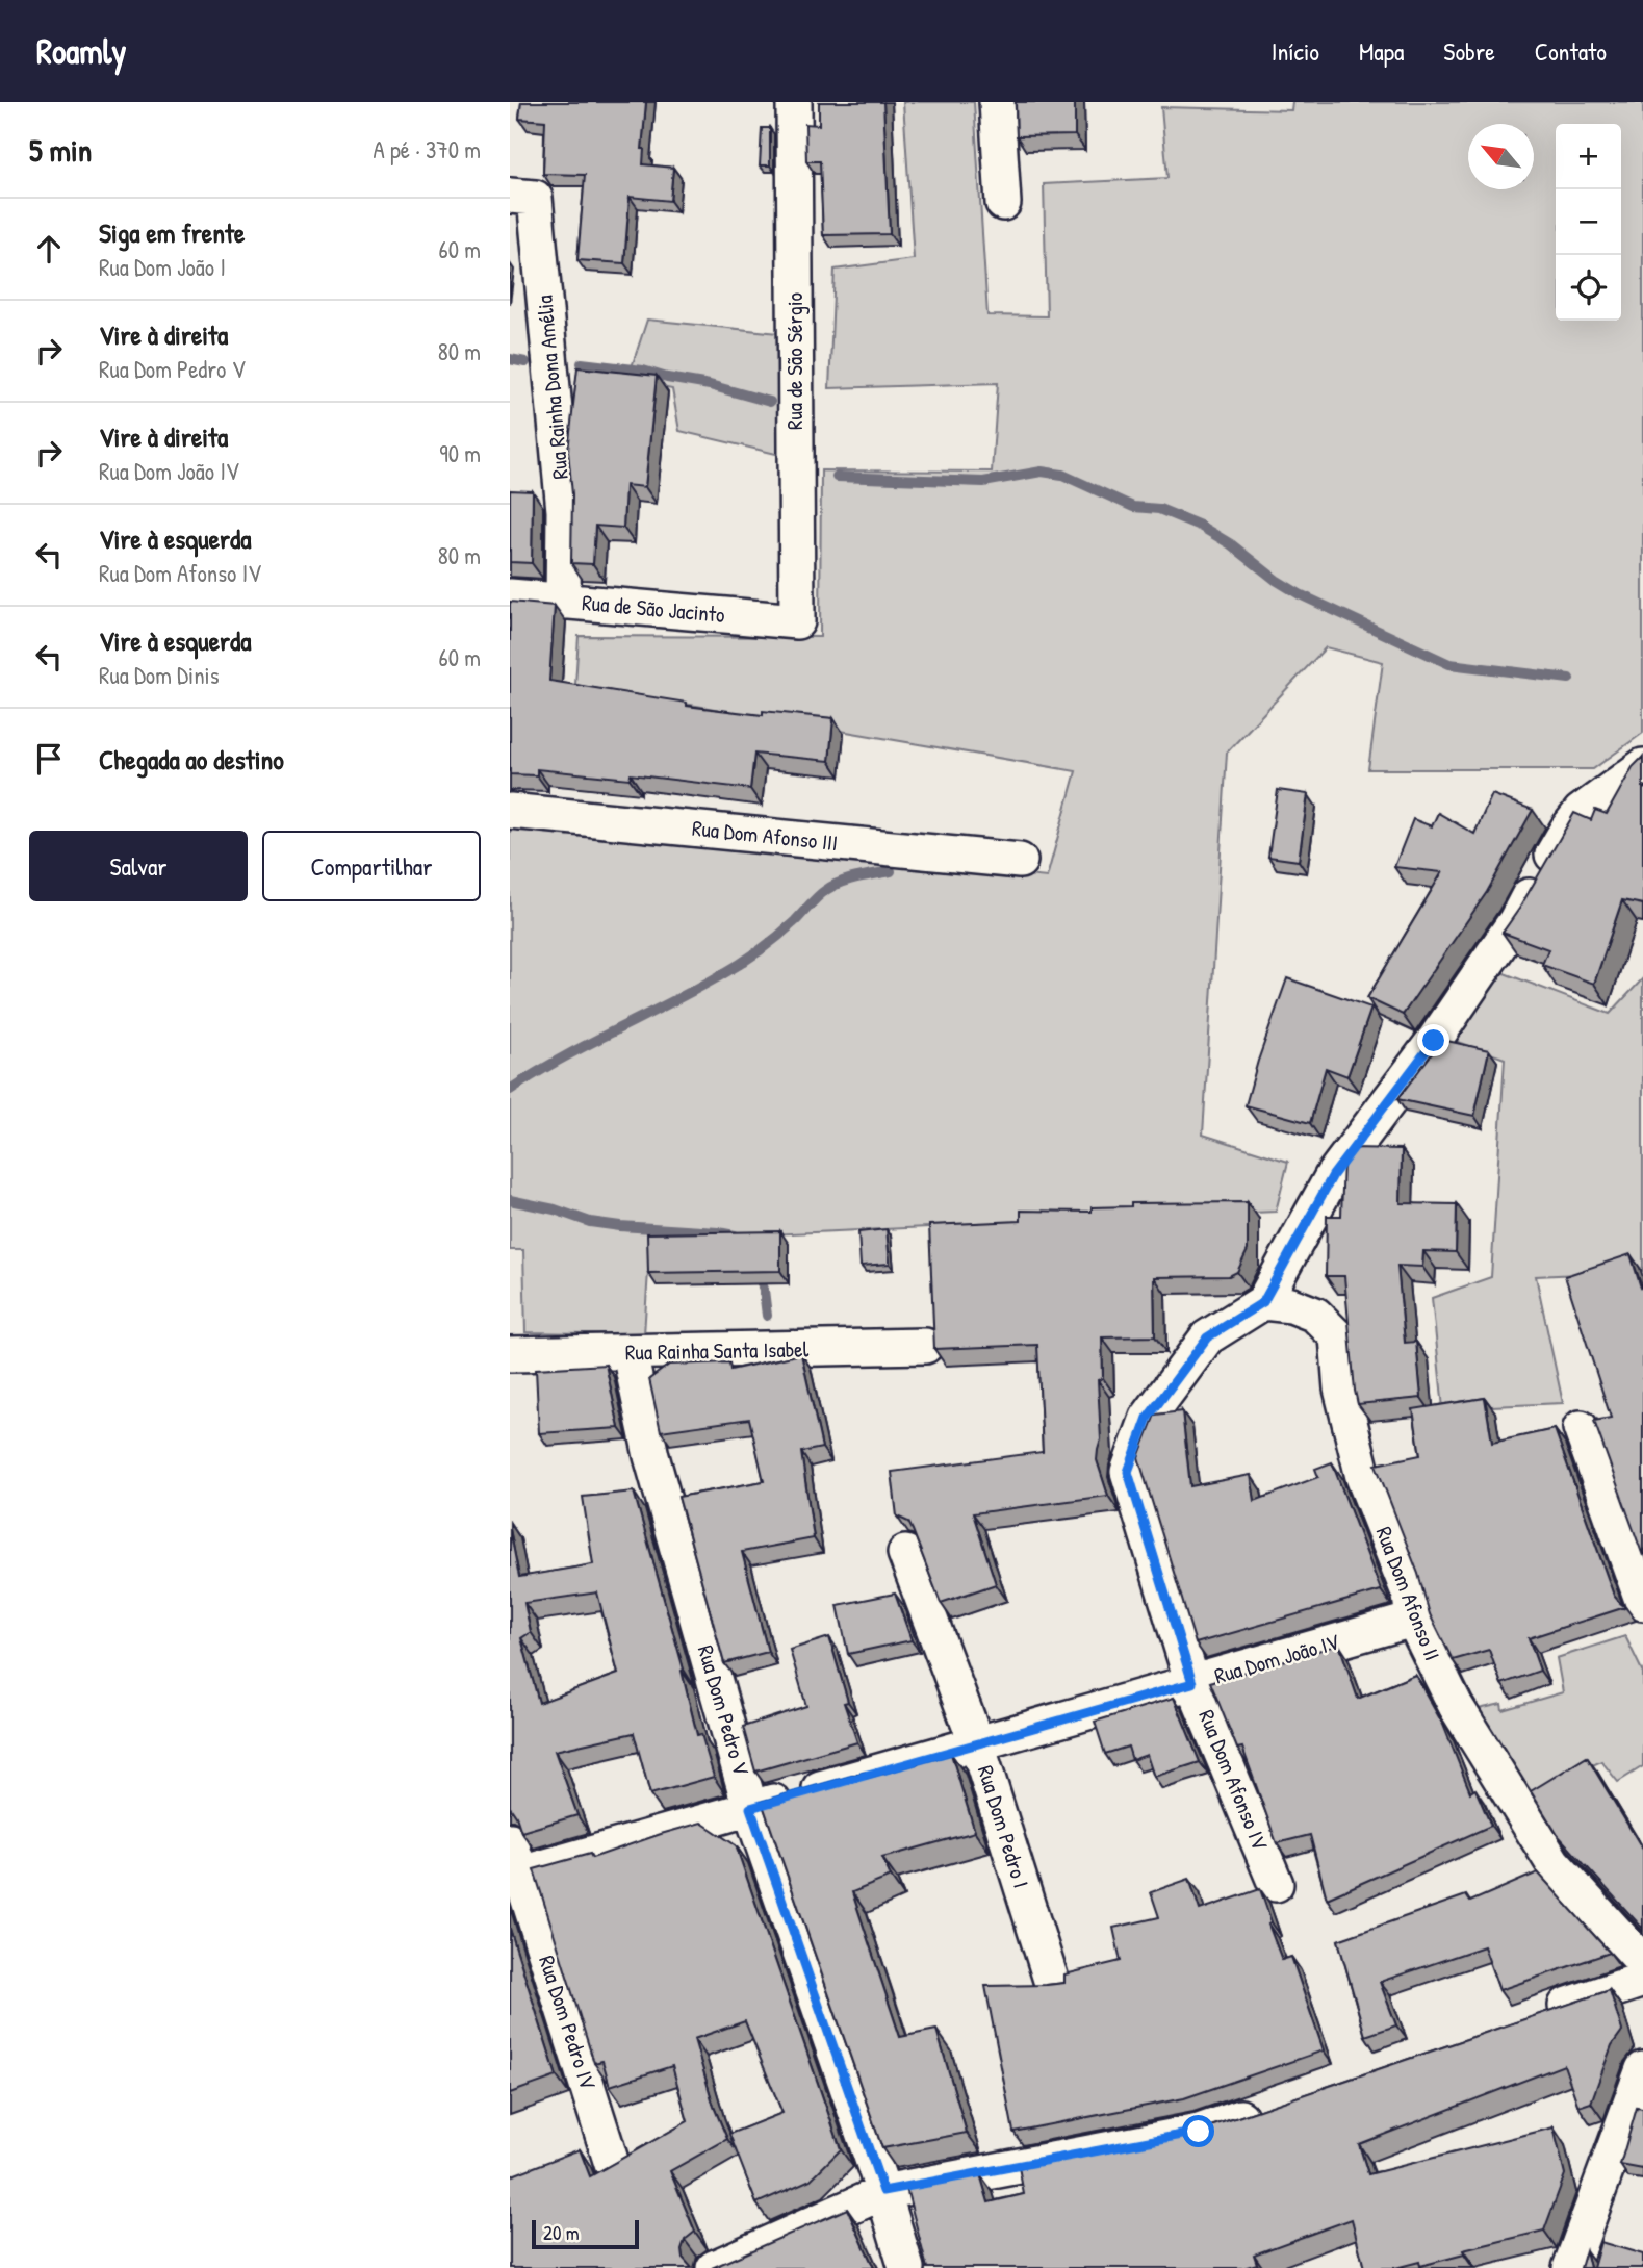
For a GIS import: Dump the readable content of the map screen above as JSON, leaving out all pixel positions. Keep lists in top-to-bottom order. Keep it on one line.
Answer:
{"streets":{"street":["Rua de São Sérgio","Rua Rainha Dona Amélia","Rua de São Jacinto","Rua Dom Afonso III","Rua Rainha Santa Isabel","Rua Dom Afonso II","Rua Dom João IV","Rua Dom Pedro V","Rua Dom Afonso IV","Rua Dom Pedro I","Rua Dom Pedro IV"]},"crossings":[["Rua de São Sérgio","Rua de São Jacinto"],["Rua Rainha Dona Amélia","Rua de São Jacinto"],["Rua Rainha Santa Isabel","Rua Dom Pedro V"],["Rua Dom Afonso II","Rua Dom João IV"],["Rua Dom Afonso II","Rua Dom Afonso IV"],["Rua Dom João IV","Rua Dom Pedro V"],["Rua Dom João IV","Rua Dom Afonso IV"],["Rua Dom João IV","Rua Dom Pedro I"],["Rua Dom João IV","Rua Dom Pedro IV"]],"scale_bar":"20 m","north":"top left","page":{"header":"Roamly","nav":["Início","Mapa","Sobre","Contato"],"heading":["5 min","A pé · 370 m"],"map_buttons":["+","−"],"list":[["Siga em frente","Rua Dom João I","60 m"],["Vire à direita","Rua Dom Pedro V","80 m"],["Vire à direita","Rua Dom João IV","90 m"],["Vire à esquerda","Rua Dom Afonso IV","80 m"],["Vire à esquerda","Rua Dom Dinis","60 m"],"Chegada ao destino"],"buttons":["Salvar","Compartilhar"],"scale":"20 m"}}
